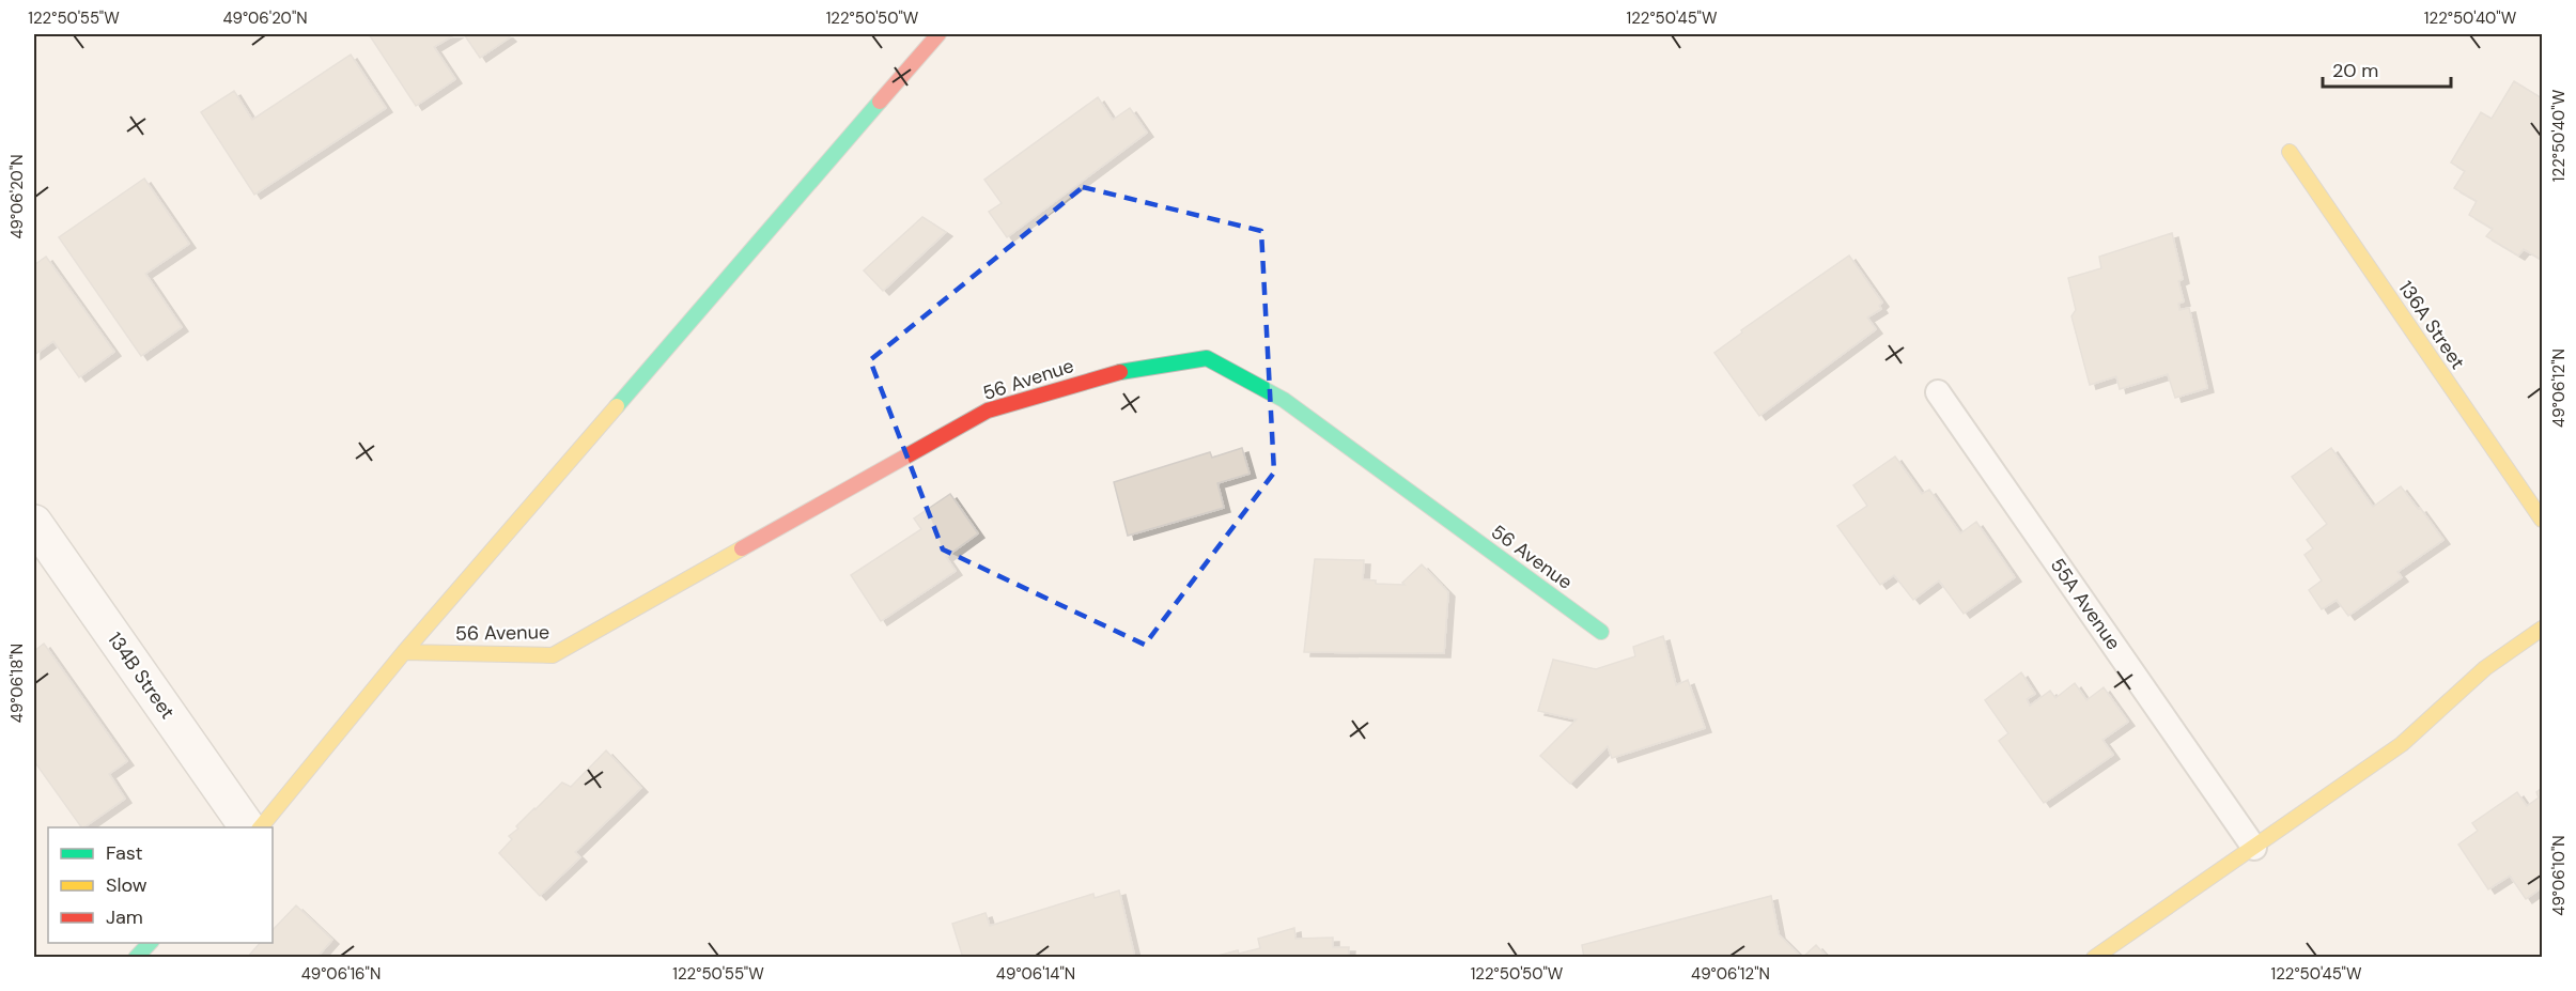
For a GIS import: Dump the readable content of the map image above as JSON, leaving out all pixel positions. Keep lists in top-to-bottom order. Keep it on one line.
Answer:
{"streets":{"street":["136A Street","56 Avenue","134B Street"],"lane":["55A Avenue"]},"legend":["Fast","Slow","Jam"],"scale_bar":"20 m","coordinates":["122°50'55\"W","49°06'20\"N","122°50'50\"W","122°50'45\"W","122°50'40\"W","49°06'12\"N","49°06'18\"N","49°06'10\"N","49°06'16\"N","49°06'14\"N"]}
